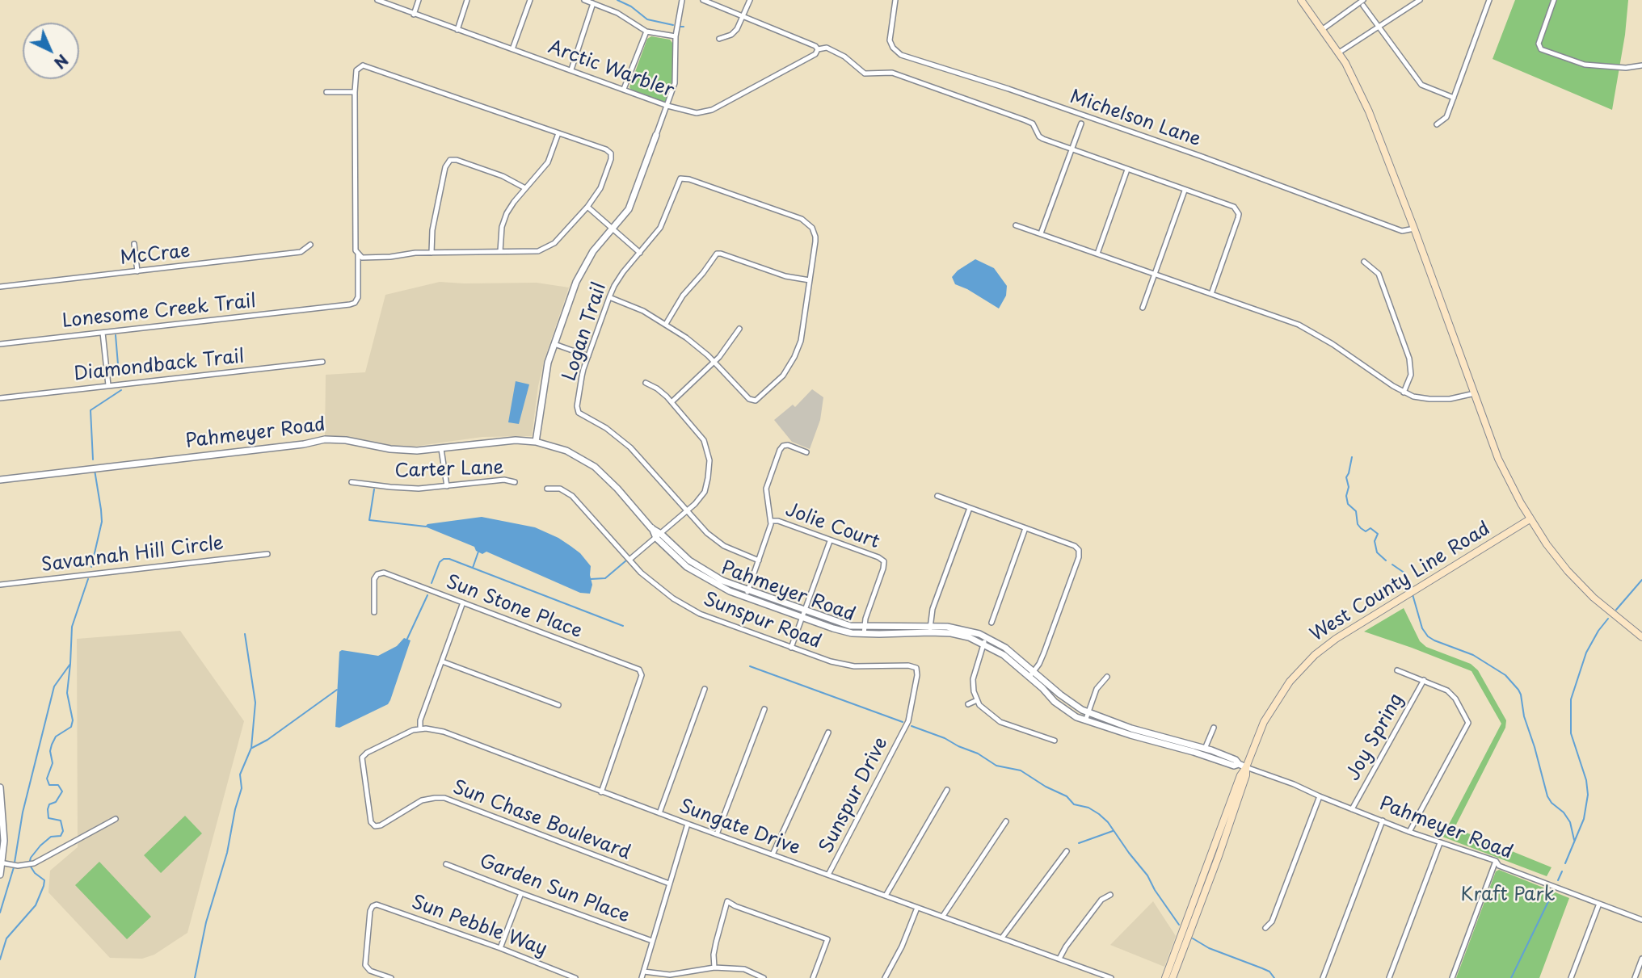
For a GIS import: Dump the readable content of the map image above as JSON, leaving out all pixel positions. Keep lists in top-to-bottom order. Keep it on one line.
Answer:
{"streets":{"main road":["West County Line Road"],"street":["Arctic Warbler","Michelson Lane","McCrae","Lonesome Creek Trail","Logan Trail","Diamondback Trail","Pahmeyer Road","Carter Lane","Jolie Court","Savannah Hill Circle","Sun Stone Place","Sunspur Road","Joy Spring","Sunspur Drive","Sun Chase Boulevard","Sungate Drive","Garden Sun Place","Sun Pebble Way"]},"crossings":[["Pahmeyer Road","Jolie Court"],["Pahmeyer Road","West County Line Road"],["Pahmeyer Road","Joy Spring"],["Sun Stone Place","Sungate Drive"],["Sunspur Road","Sunspur Drive"],["Sunspur Drive","Sungate Drive"],["Sun Chase Boulevard","Sungate Drive"]],"parks":["Kraft Park"],"north":"bottom right"}
